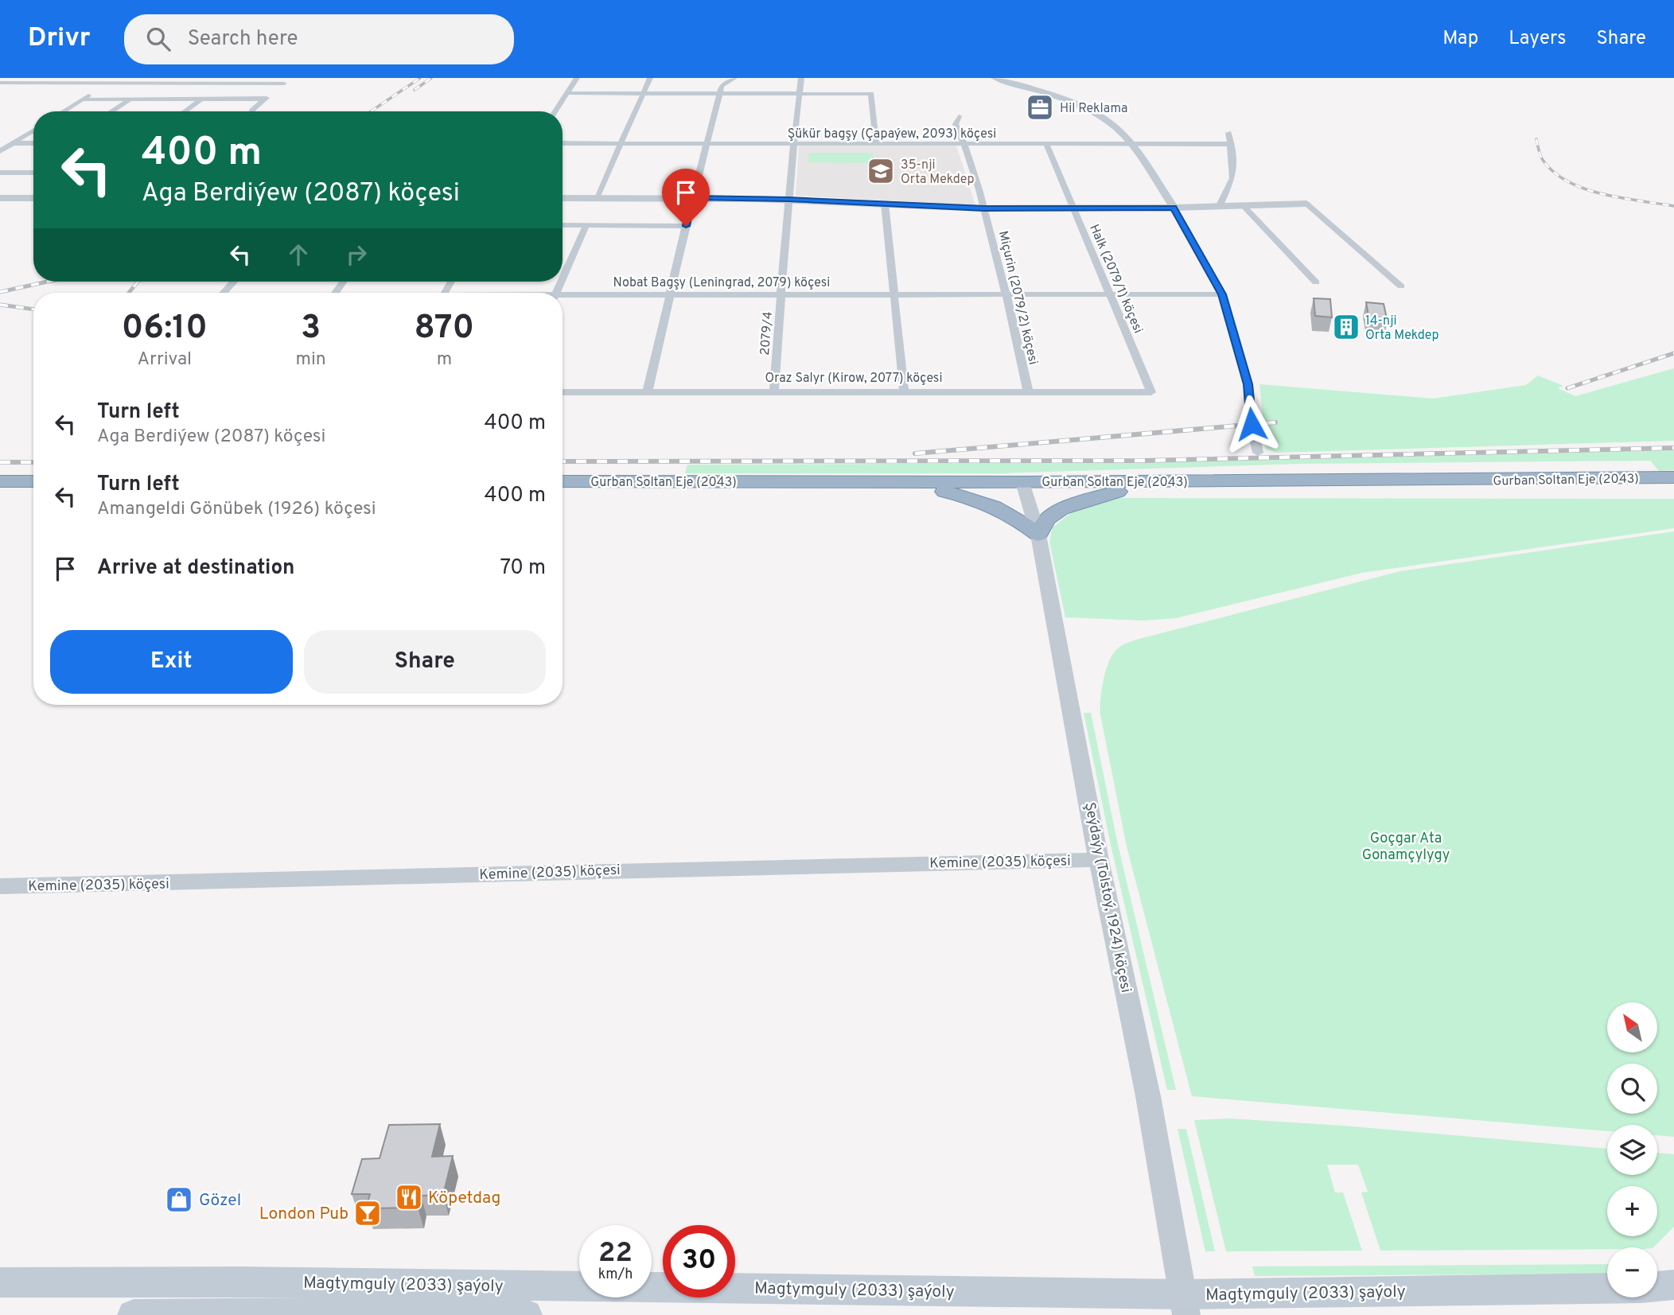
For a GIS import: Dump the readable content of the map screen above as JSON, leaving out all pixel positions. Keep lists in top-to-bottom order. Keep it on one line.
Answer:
{"streets":{"highway":["Gurban Soltan Eje (2043)"],"main road":["Magtymguly (2033) şaýoly"],"street":["Şükür bagşy (Çapaýew, 2093) köçesi","Halk (2079/1) köçesi","Nobat Bagşy (Leningrad, 2079) köçesi","Miçurin (2079/2) köçesi","2079/4","Oraz Salyr (Kirow, 2077) köçesi","Kemine (2035) köçesi","Şeýdaýy (Tolstoý, 1924) köçesi"]},"crossings":[["Şükür bagşy (Çapaýew, 2093) köçesi","Halk (2079/1) köçesi"],["Şükür bagşy (Çapaýew, 2093) köçesi","Miçurin (2079/2) köçesi"],["Şükür bagşy (Çapaýew, 2093) köçesi","2079/4"],["Halk (2079/1) köçesi","Nobat Bagşy (Leningrad, 2079) köçesi"],["Halk (2079/1) köçesi","Oraz Salyr (Kirow, 2077) köçesi"],["Nobat Bagşy (Leningrad, 2079) köçesi","Miçurin (2079/2) köçesi"],["Nobat Bagşy (Leningrad, 2079) köçesi","2079/4"],["Miçurin (2079/2) köçesi","Oraz Salyr (Kirow, 2077) köçesi"],["2079/4","Oraz Salyr (Kirow, 2077) köçesi"],["Gurban Soltan Eje (2043)","Şeýdaýy (Tolstoý, 1924) köçesi"],["Kemine (2035) köçesi","Şeýdaýy (Tolstoý, 1924) köçesi"],["Şeýdaýy (Tolstoý, 1924) köçesi","Magtymguly (2033) şaýoly"]],"parks":["Goçgar Ata Gonamçylygy"],"places":{"office":["Hil Reklama"],"school or university":["35-nji Orta Mekdep"],"building":["14-nji Orta Mekdep"],"restaurant":["Köpetdag"],"shop":["Gözel"],"bar":["London Pub"]},"north":"top left","page":{"header":"Drivr","search":"Search here","nav":["Map","Layers","Share"],"turn":["400 m","Aga Berdiýew (2087) köçesi"],"eta":["06:10","Arrival","3","min","870","m"],"list":[{"name":"Turn left","note":"Aga Berdiýew (2087) köçesi","value":"400 m"},{"name":"Turn left","note":"Amangeldi Gönübek (1926) köçesi","value":"400 m"},{"name":"Arrive at destination","value":"70 m"}],"buttons":["Exit","Share"],"map_buttons":["+","−"],"speed":"22 km/h","limit":"30"}}
